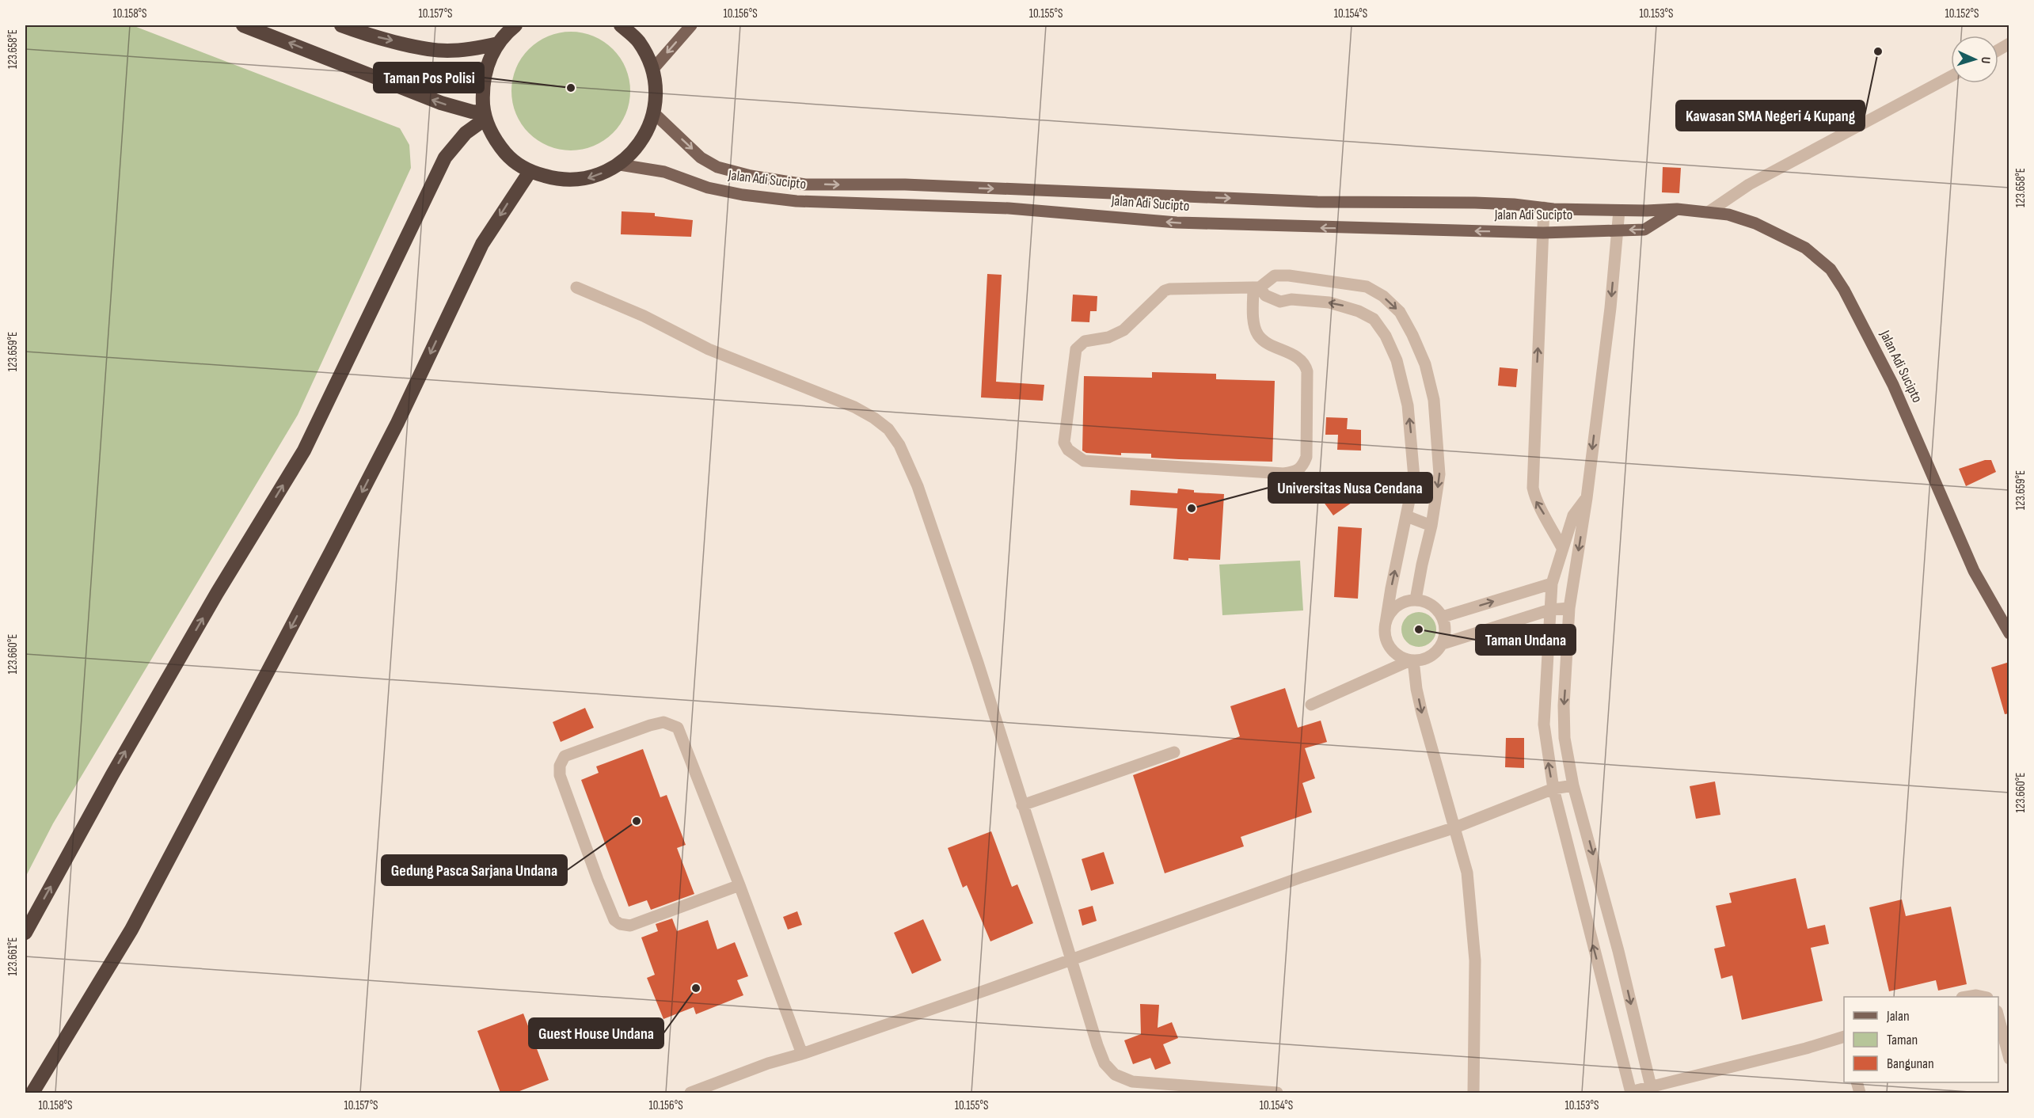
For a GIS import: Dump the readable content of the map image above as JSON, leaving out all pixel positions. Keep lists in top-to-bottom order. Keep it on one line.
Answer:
{"streets":{"main road":["Jalan Adi Sucipto"]},"places":["Kawasan SMA Negeri 4 Kupang","Taman Pos Polisi","Universitas Nusa Cendana","Taman Undana","Gedung Pasca Sarjana Undana","Guest House Undana"],"legend":["Jalan","Taman","Bangunan"],"north":"right","coordinates":["10.158°S","10.157°S","10.156°S","10.155°S","10.154°S","10.153°S","10.152°S","123.658°E","123.659°E","123.660°E","123.661°E"]}
